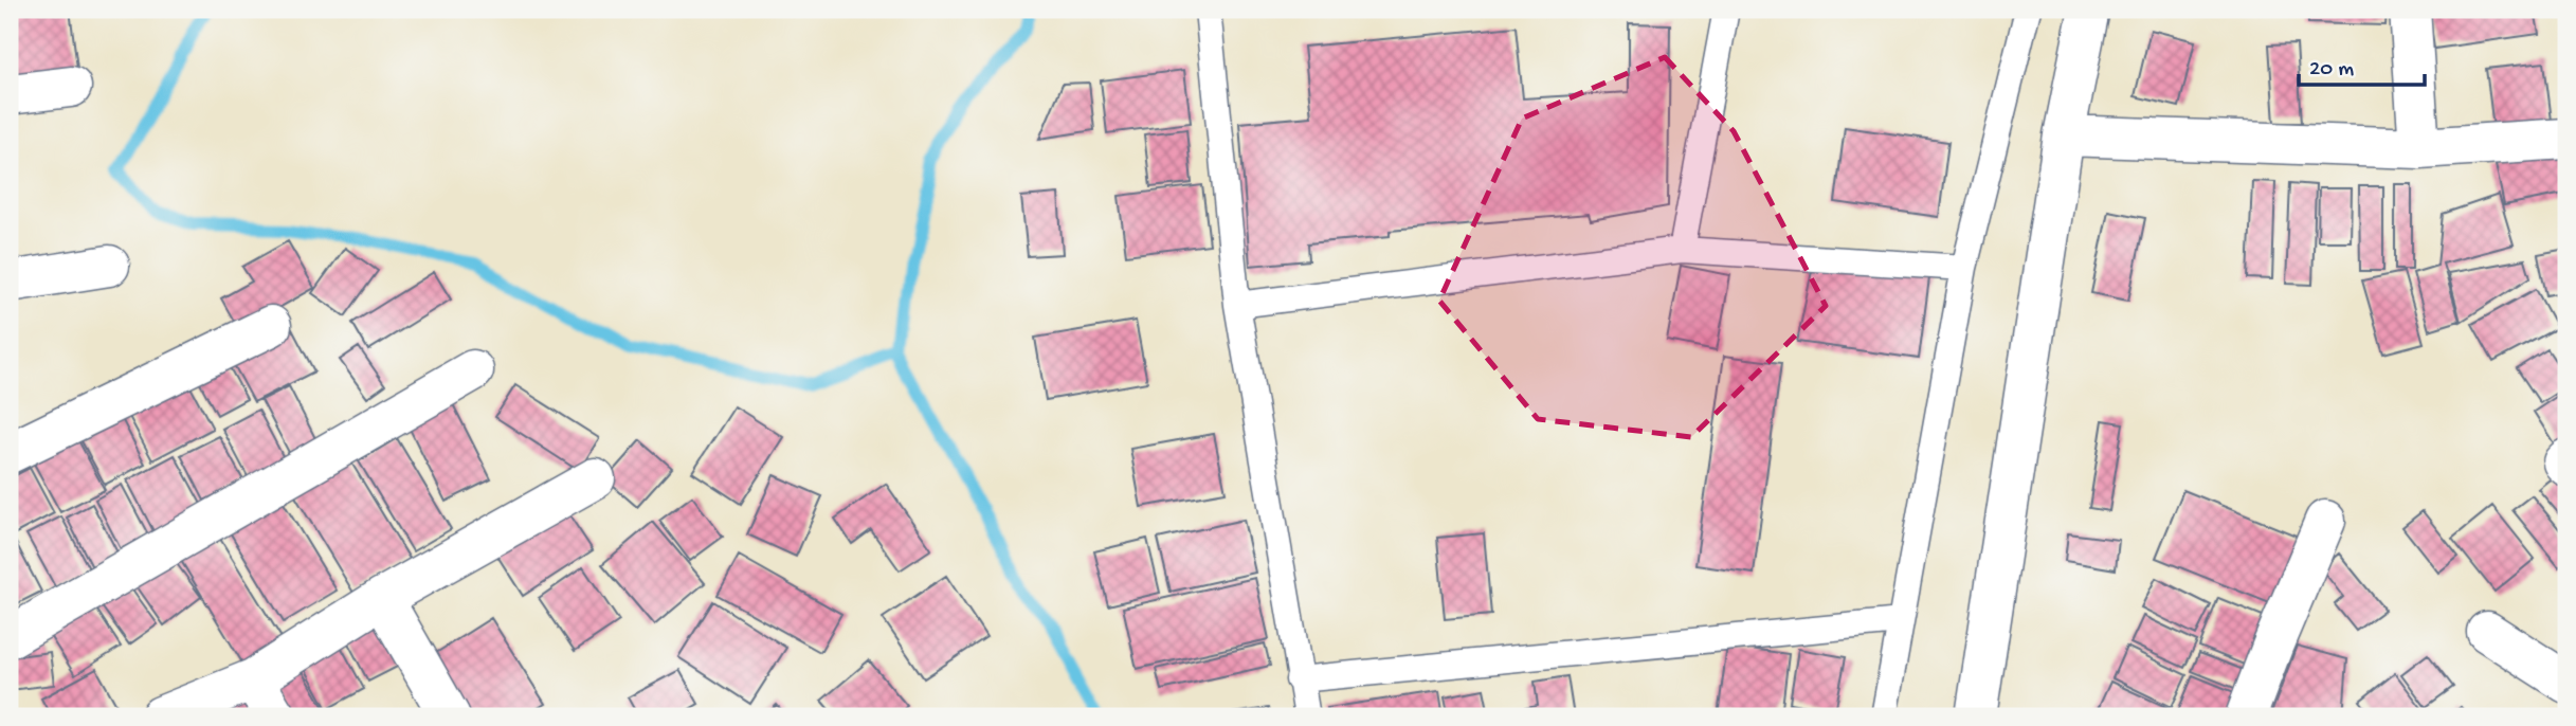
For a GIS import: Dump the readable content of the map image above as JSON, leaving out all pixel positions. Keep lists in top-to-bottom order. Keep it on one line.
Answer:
{"scale_bar":"20 m"}
